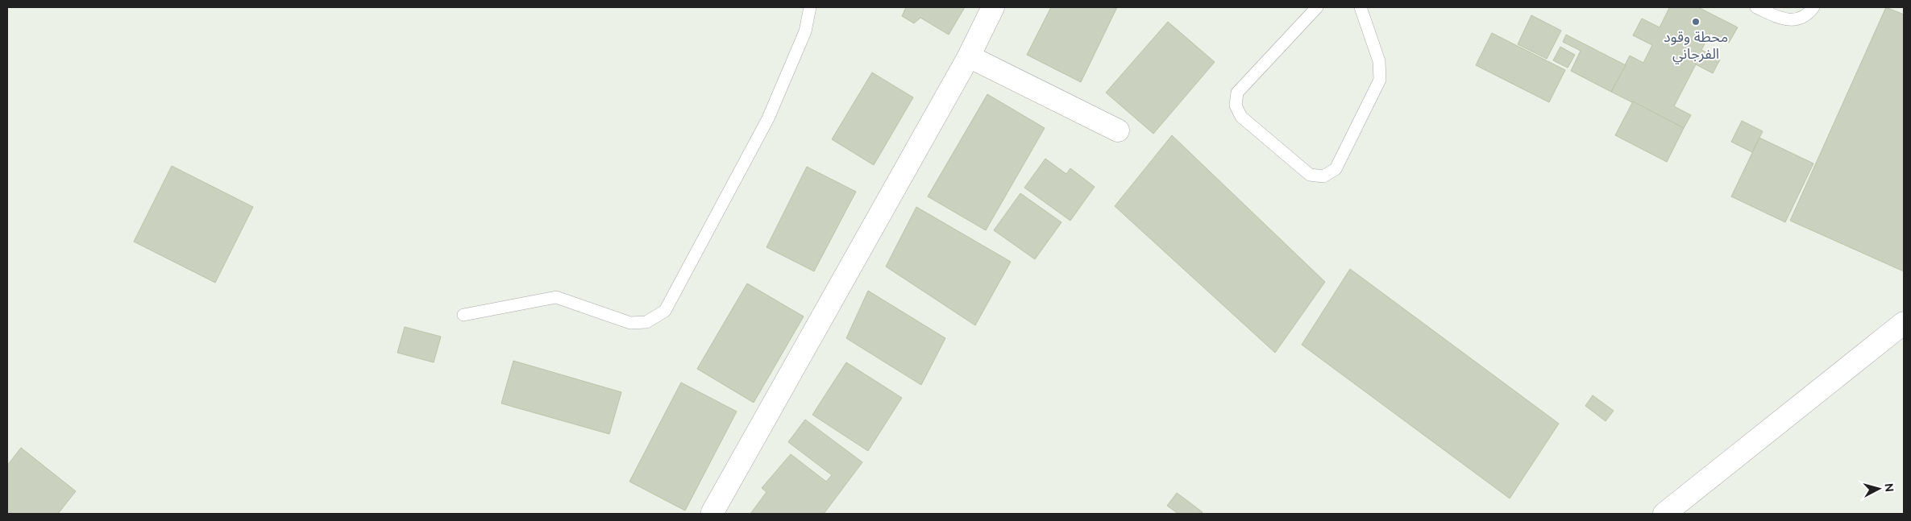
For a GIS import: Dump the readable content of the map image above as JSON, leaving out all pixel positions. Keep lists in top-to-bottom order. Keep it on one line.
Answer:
{"places":["محطة وقود الفرجاني"],"north":"right"}
